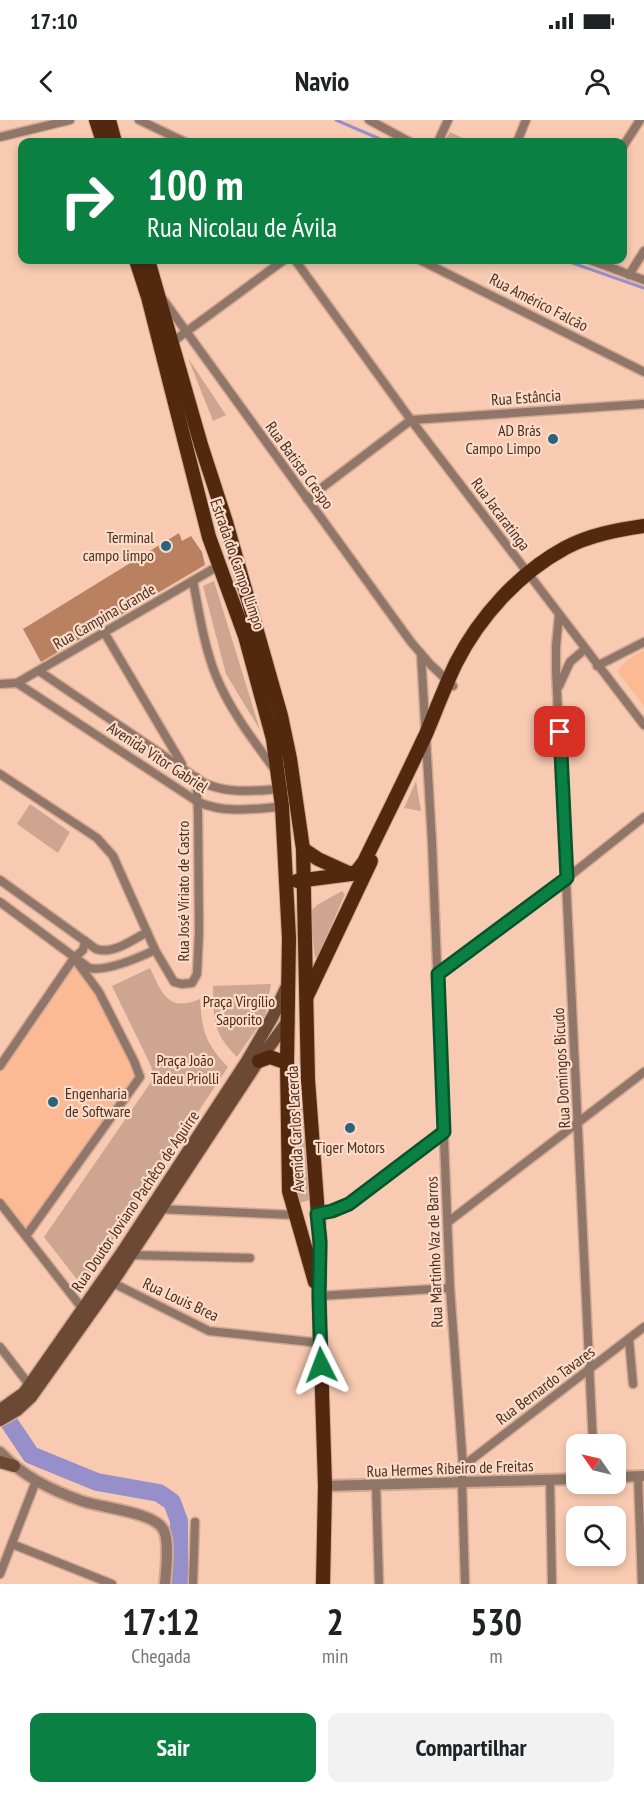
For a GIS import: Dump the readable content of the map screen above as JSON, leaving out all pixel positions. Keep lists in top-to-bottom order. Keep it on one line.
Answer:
{"streets":{"main road":["Estrada do Campo Limpo","Avenida Carlos Lacerda","Rua Doutor Joviano Pachêco de Aguirre"],"street":["Rua Américo Falcão","Rua Estância","Rua Batista Crespo","Rua Jacaratinga","Rua Campina Grande","Avenida Vitor Gabriel","Rua José Víriato de Castro","Rua Domingos Bicudo","Rua Martinho Vaz de Barros","Rua Louis Brea","Rua Bernardo Tavares","Rua Hermes Ribeiro de Freitas"]},"crossings":[["Rua Estância","Rua Jacaratinga"],["Rua Batista Crespo","Estrada do Campo Limpo"],["Rua Jacaratinga","Rua Domingos Bicudo"],["Estrada do Campo Limpo","Rua Campina Grande"],["Estrada do Campo Limpo","Avenida Vitor Gabriel"],["Estrada do Campo Limpo","Avenida Carlos Lacerda"],["Estrada do Campo Limpo","Rua Doutor Joviano Pachêco de Aguirre"],["Rua Campina Grande","Avenida Vitor Gabriel"],["Avenida Vitor Gabriel","Rua José Víriato de Castro"],["Rua Domingos Bicudo","Rua Bernardo Tavares"],["Avenida Carlos Lacerda","Rua Doutor Joviano Pachêco de Aguirre"],["Avenida Carlos Lacerda","Rua Louis Brea"],["Avenida Carlos Lacerda","Rua Hermes Ribeiro de Freitas"],["Rua Doutor Joviano Pachêco de Aguirre","Rua Louis Brea"],["Rua Martinho Vaz de Barros","Rua Bernardo Tavares"],["Rua Martinho Vaz de Barros","Rua Hermes Ribeiro de Freitas"]],"parks":["Praça Virgílio Saporito","Praça João Tadeu Priolli"],"places":["AD Brás Campo Limpo","Terminal campo limpo","Engenharia de Software","Tiger Motors"],"north":"top left","page":{"status":"17:10","header":"Navio","turn":["100 m","Rua Nicolau de Ávila"],"eta":["17:12","Chegada","2","min","530","m"],"buttons":["Sair","Compartilhar"]}}
